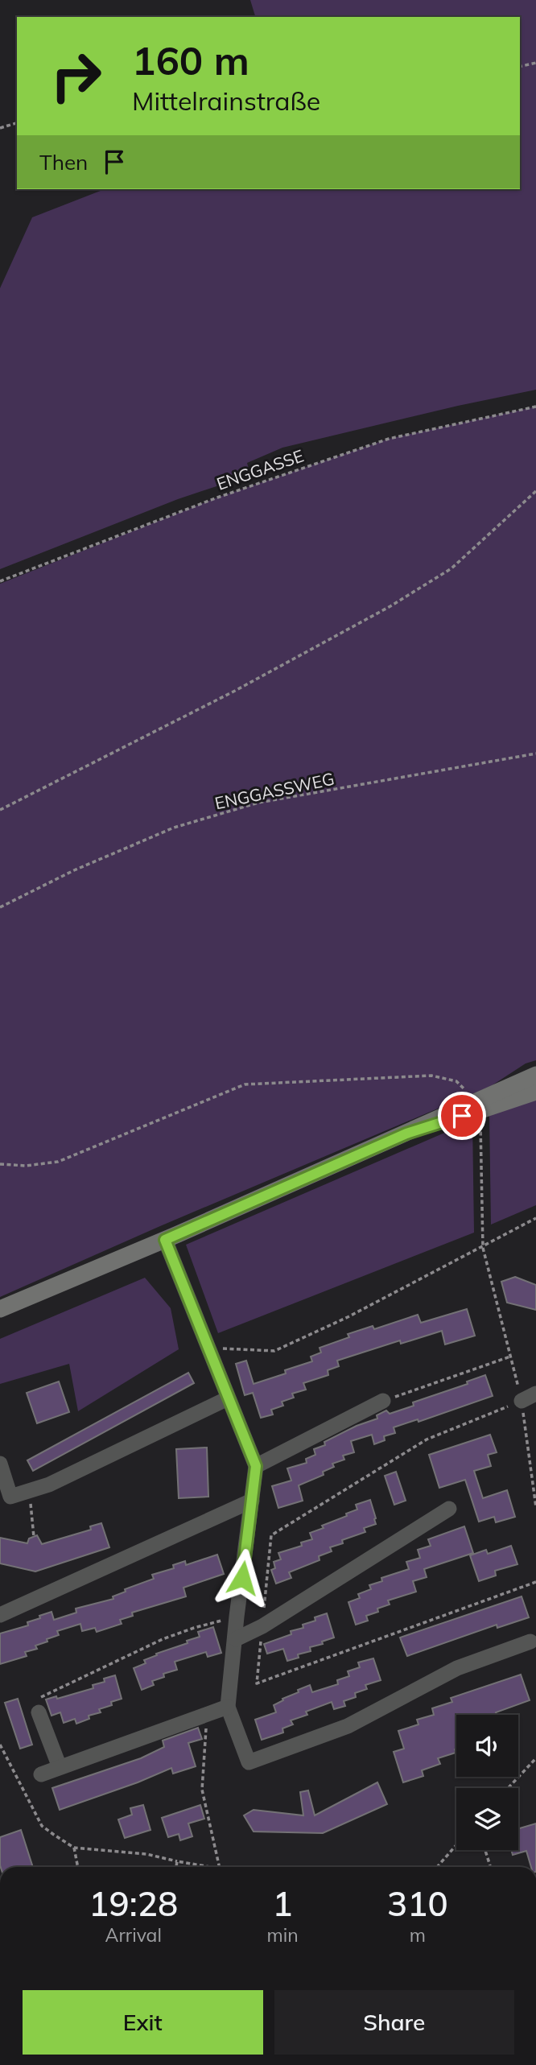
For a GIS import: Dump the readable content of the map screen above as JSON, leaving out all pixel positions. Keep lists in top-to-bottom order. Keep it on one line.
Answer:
{"streets":{"path":["ENGGASSE","ENGGASSWEG"]},"page":{"turn":["160 m","Mittelrainstraße"],"then":"Then","eta":["19:28","Arrival","1","min","310","m"],"buttons":["Exit","Share"]}}
